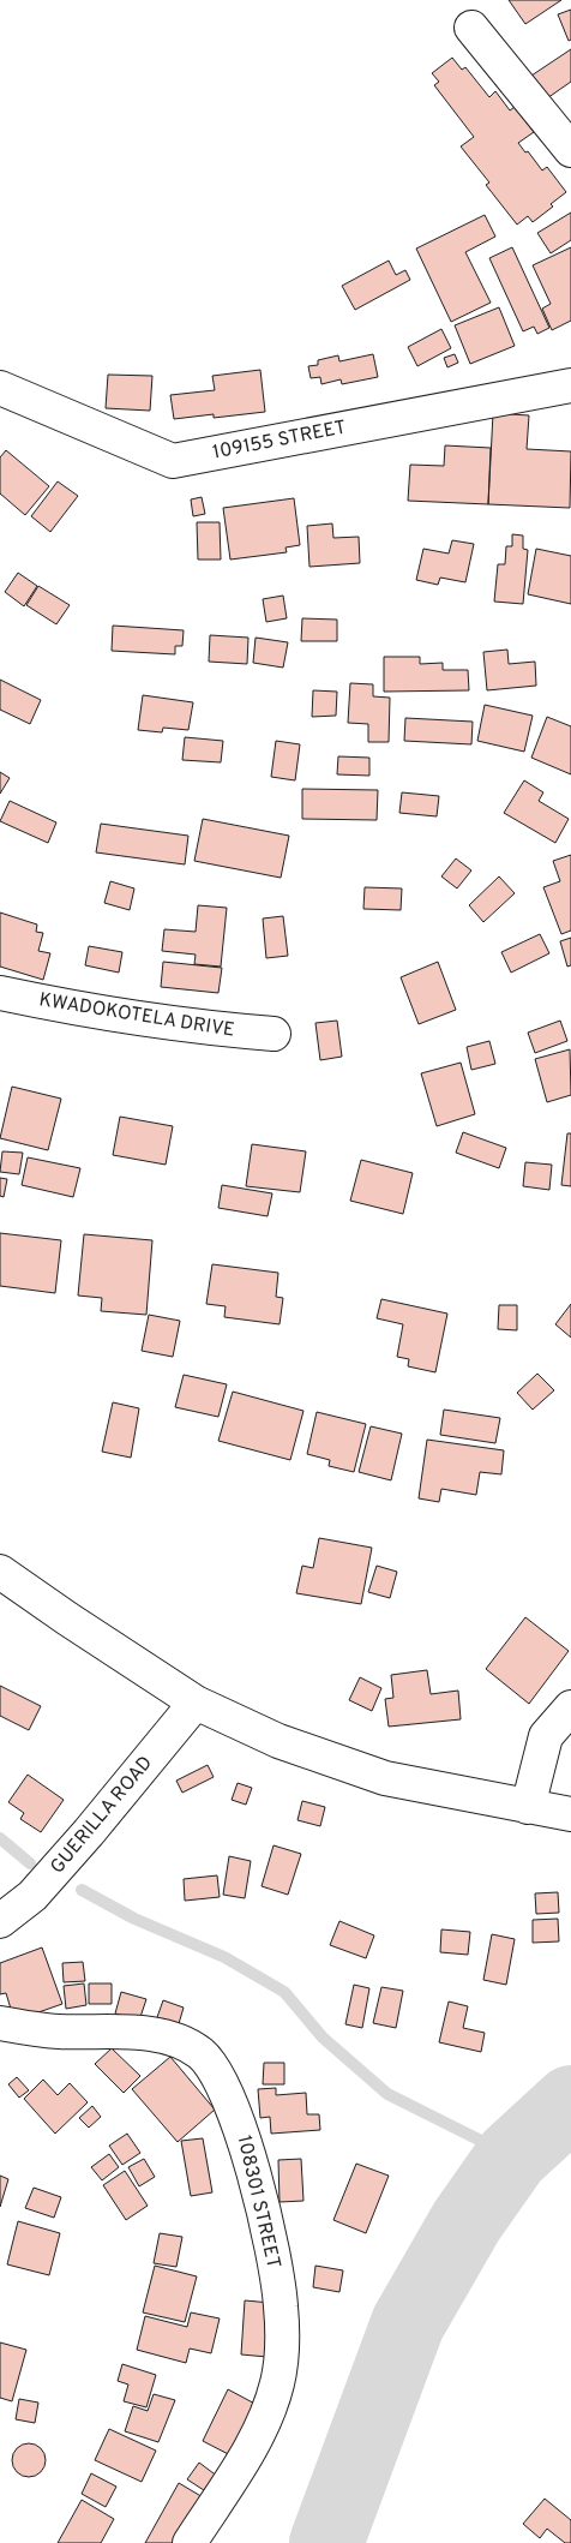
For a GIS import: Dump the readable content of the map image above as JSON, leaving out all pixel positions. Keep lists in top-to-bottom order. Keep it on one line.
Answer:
{"streets":{"street":["109155 STREET","KWADOKOTELA DRIVE","GUERILLA ROAD","108301 STREET"]}}
